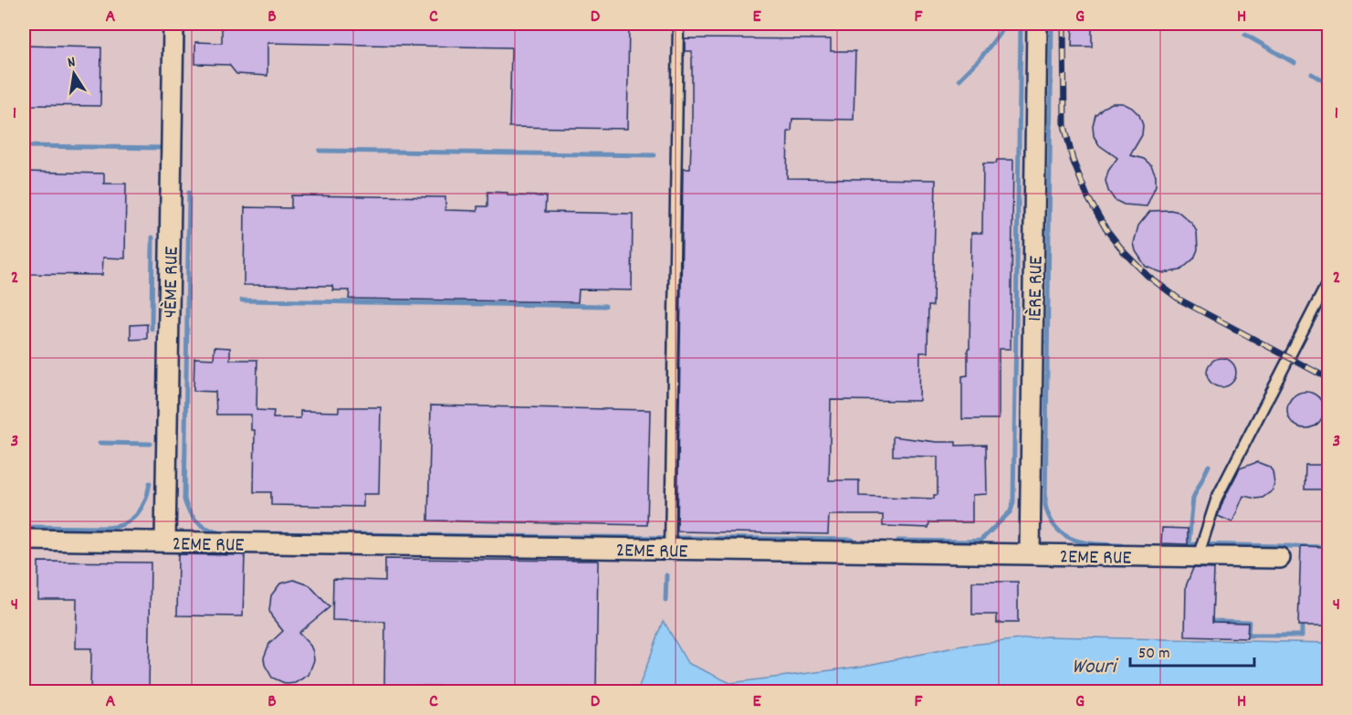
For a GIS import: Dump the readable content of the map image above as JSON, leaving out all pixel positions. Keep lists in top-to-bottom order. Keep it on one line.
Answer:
{"streets":{"street":["4ÈME RUE","1ÈRE RUE","2EME RUE"]},"crossings":[["4ÈME RUE","2EME RUE"],["1ÈRE RUE","2EME RUE"]],"water":["Wouri"],"scale_bar":"50 m","north":"top","grid":{"columns":["A","B","C","D","E","F","G","H"],"rows":["1","2","3","4"]}}
